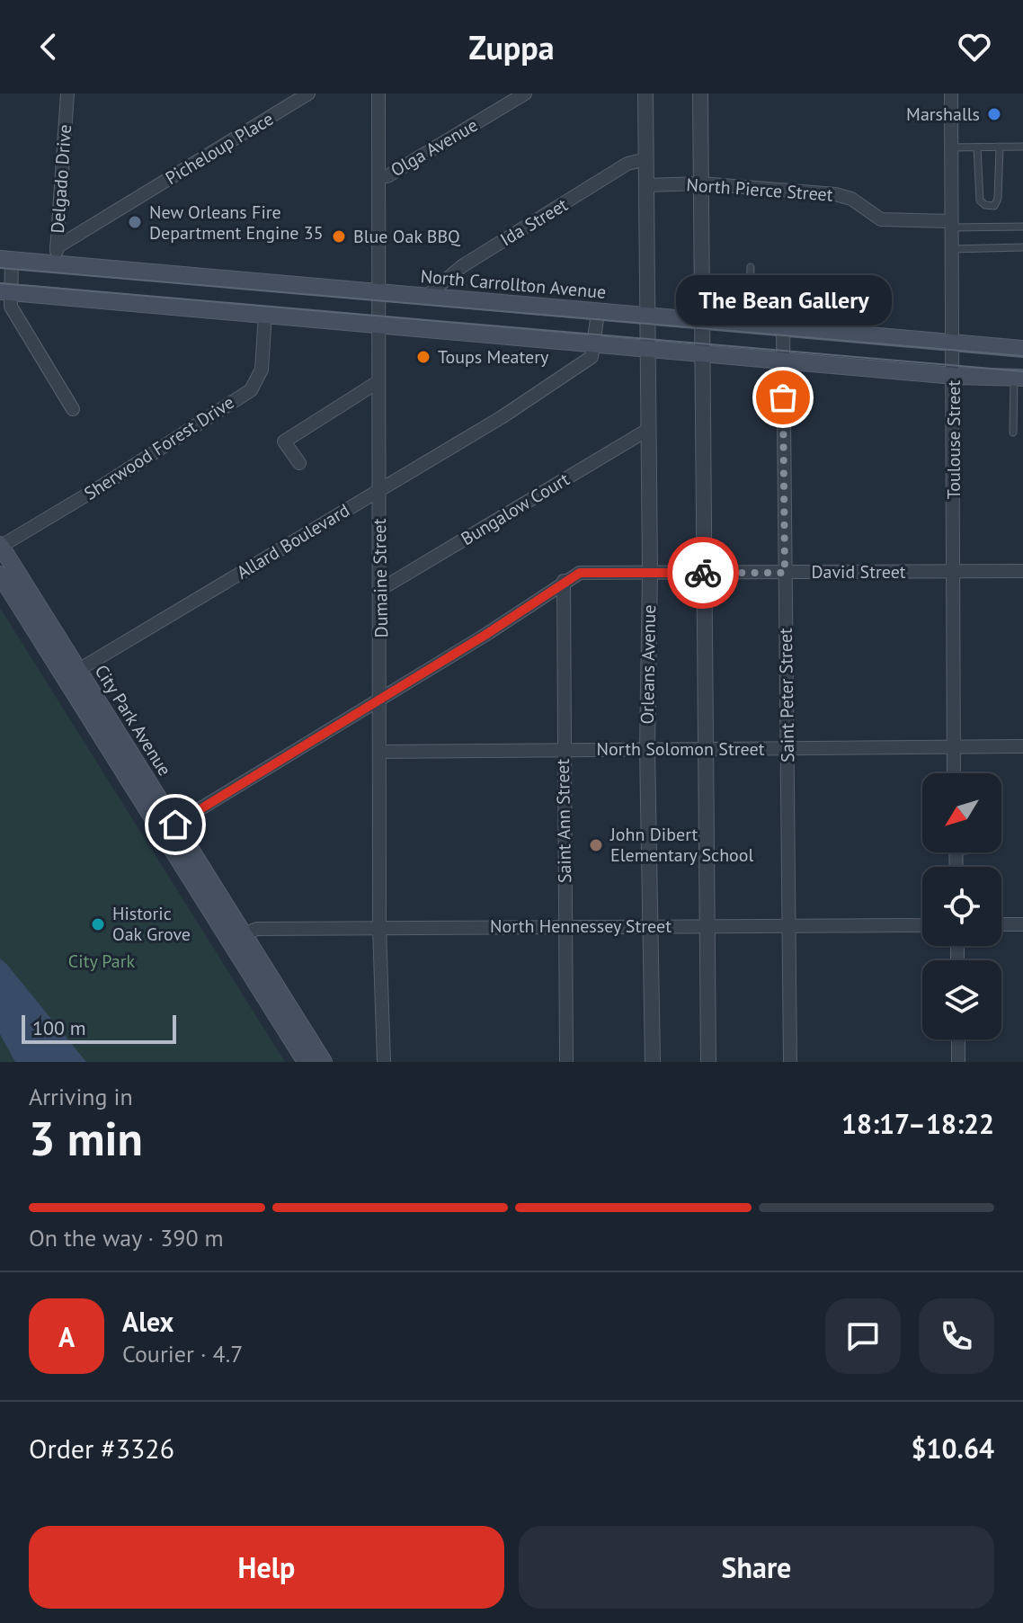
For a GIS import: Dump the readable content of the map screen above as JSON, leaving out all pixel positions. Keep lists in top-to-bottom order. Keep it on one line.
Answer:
{"streets":{"main road":["North Carrollton Avenue","City Park Avenue"],"street":["Olga Avenue","Picheloup Place","Delgado Drive","North Pierce Street","Ida Street","Toulouse Street","Sherwood Forest Drive","Bungalow Court","Allard Boulevard","David Street","Dumaine Street","Orleans Avenue","Saint Peter Street","North Solomon Street","Saint Ann Street","North Hennessey Street"]},"crossings":[["Olga Avenue","Dumaine Street"],["Picheloup Place","Delgado Drive"],["Picheloup Place","North Carrollton Avenue"],["Delgado Drive","North Carrollton Avenue"],["North Pierce Street","Toulouse Street"],["North Pierce Street","Orleans Avenue"],["Ida Street","North Carrollton Avenue"],["Ida Street","Orleans Avenue"],["North Carrollton Avenue","Toulouse Street"],["North Carrollton Avenue","Dumaine Street"],["North Carrollton Avenue","Orleans Avenue"],["North Carrollton Avenue","Saint Peter Street"],["Toulouse Street","David Street"],["Toulouse Street","North Solomon Street"],["Sherwood Forest Drive","City Park Avenue"],["Bungalow Court","Dumaine Street"],["Bungalow Court","Orleans Avenue"],["Allard Boulevard","Dumaine Street"],["Allard Boulevard","City Park Avenue"],["David Street","Orleans Avenue"],["David Street","Saint Peter Street"],["David Street","Saint Ann Street"],["Dumaine Street","North Solomon Street"],["Dumaine Street","North Hennessey Street"],["Orleans Avenue","North Solomon Street"],["Orleans Avenue","North Hennessey Street"],["Saint Peter Street","North Solomon Street"],["Saint Peter Street","North Hennessey Street"],["City Park Avenue","North Hennessey Street"],["North Solomon Street","Saint Ann Street"],["Saint Ann Street","North Hennessey Street"]],"parks":["City Park"],"places":["Marshalls","New Orleans Fire Department Engine 35","Blue Oak BBQ","Toups Meatery","The Bean Gallery","John Dibert Elementary School","Historic Oak Grove"],"scale_bar":"100 m","north":"bottom left","page":{"header":"Zuppa","bubble":"The Bean Gallery","scale":"100 m","heading":["3 min","Arriving in","18:17–18:22"],"panel":["Alex","Courier · 4.7","Order #3326","$10.64"],"bar":"On the way · 390 m","round":"A","buttons":["Help","Share"]}}
